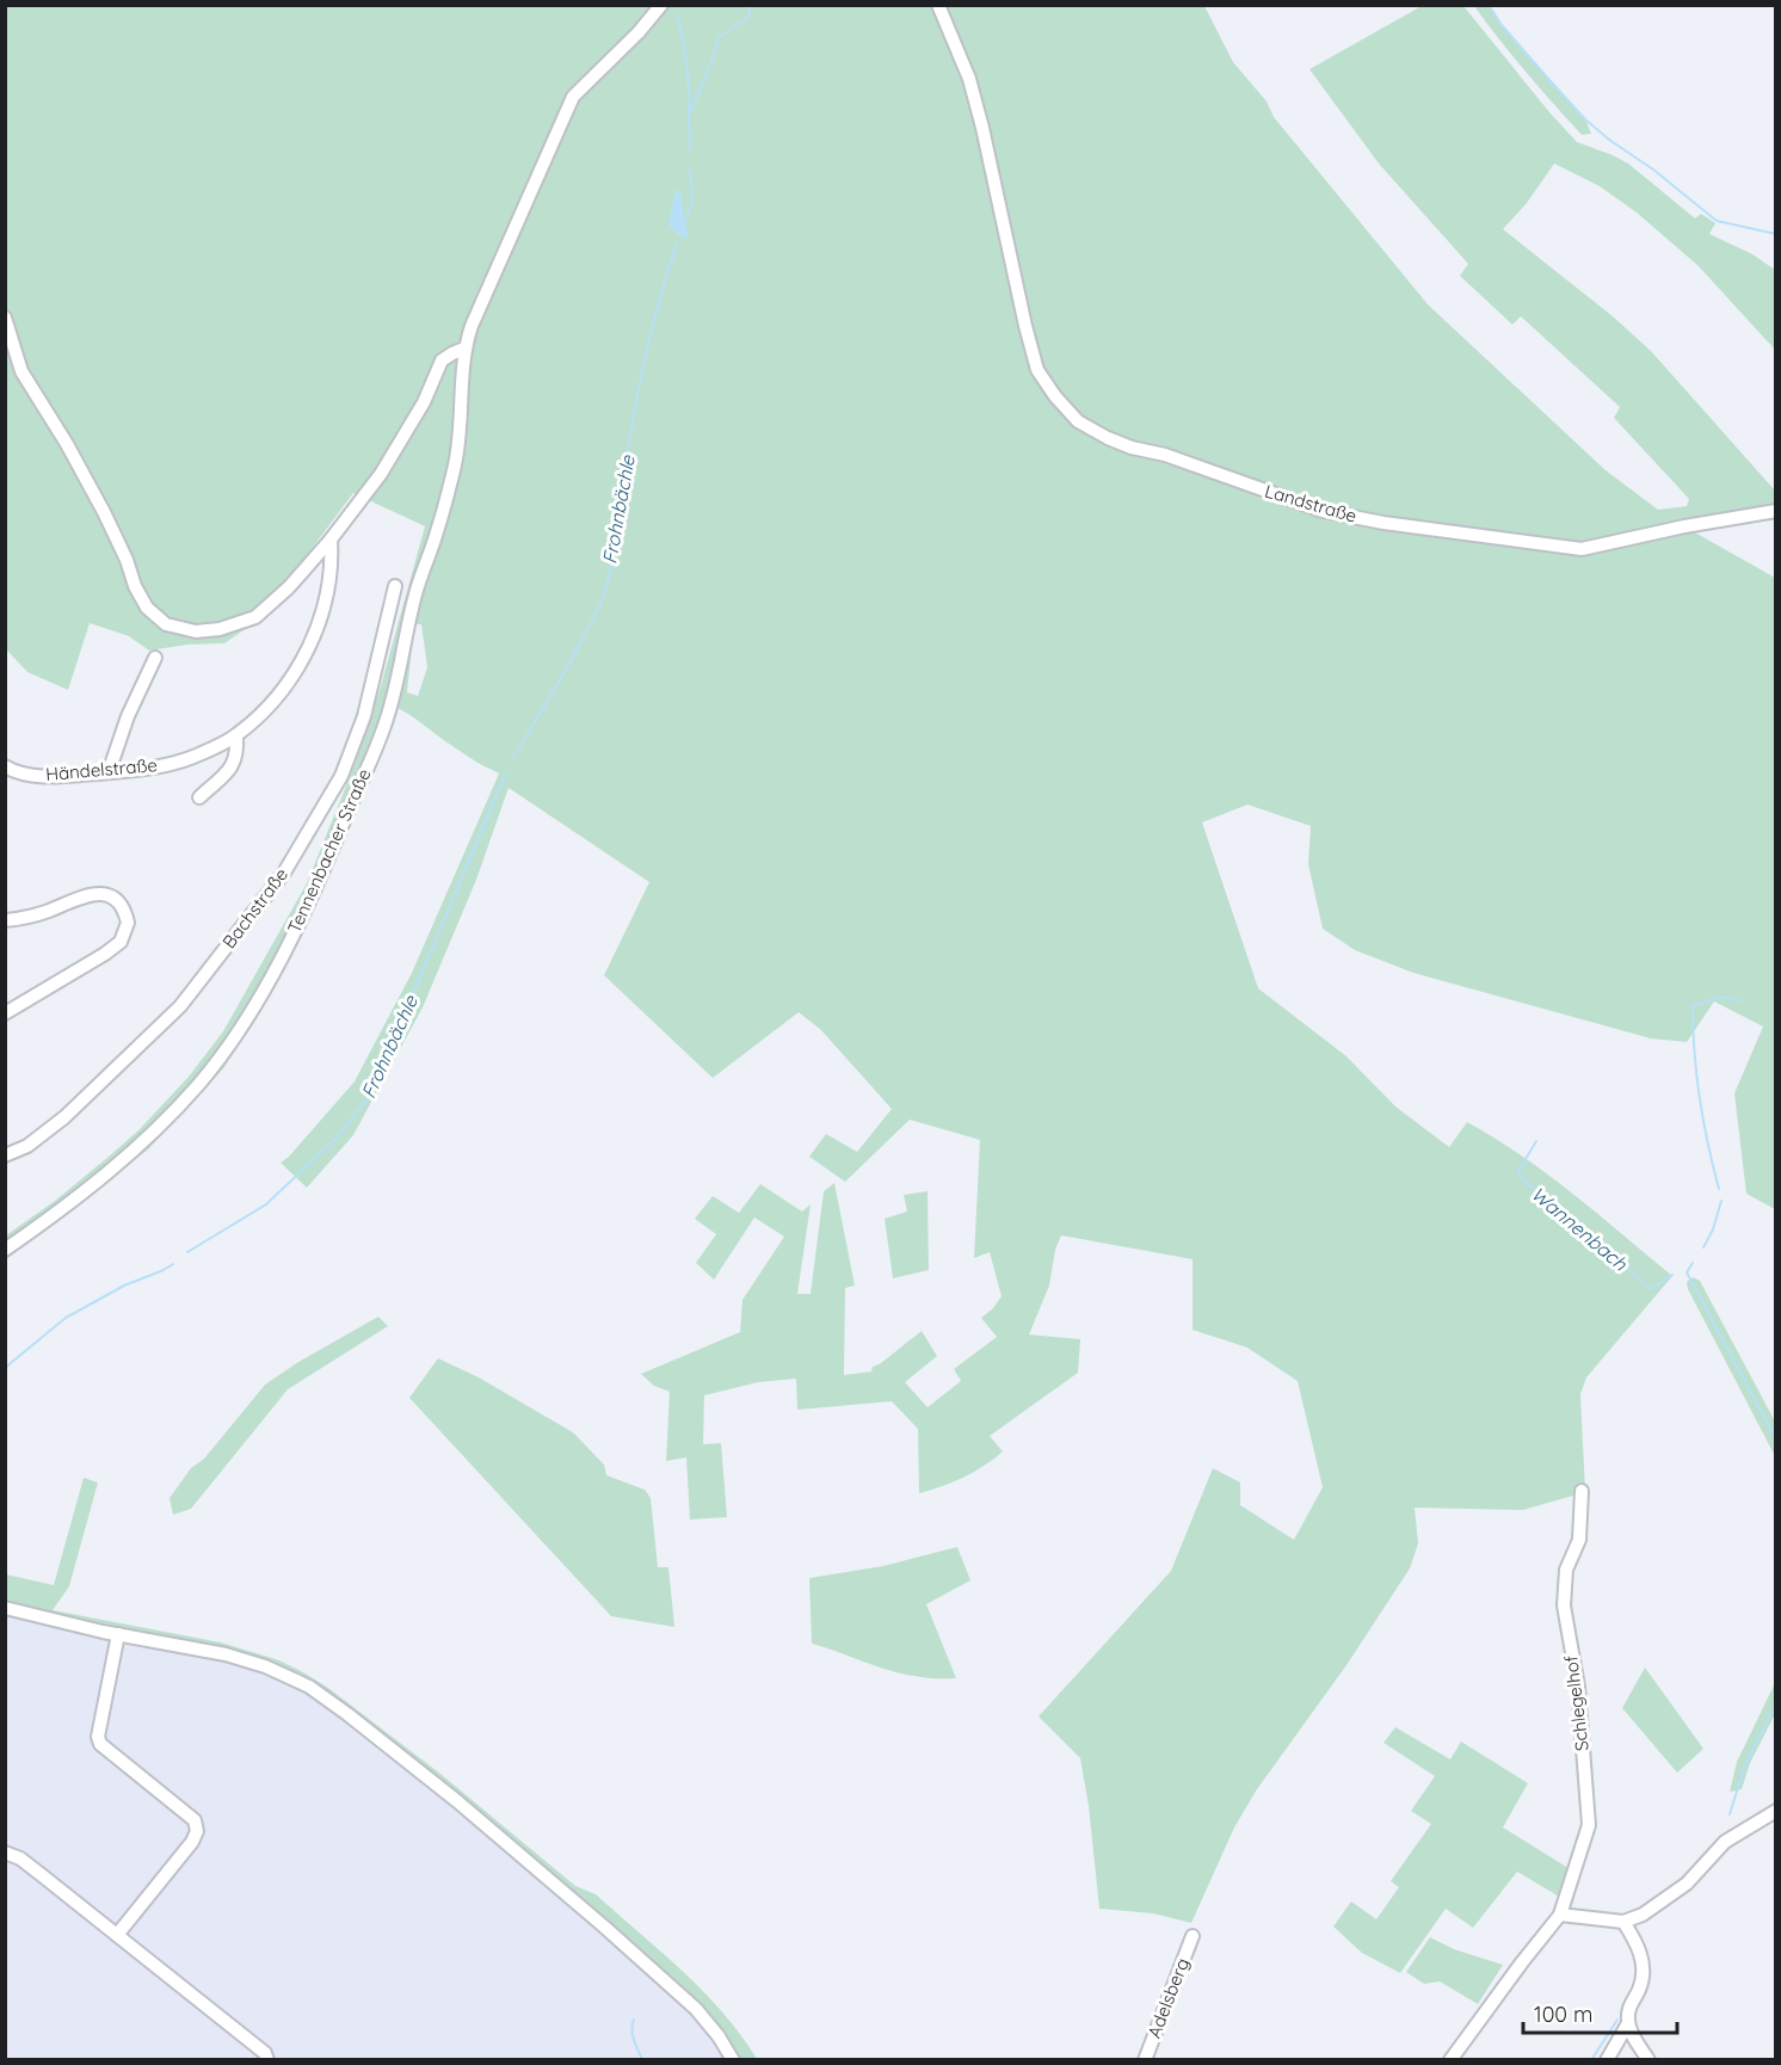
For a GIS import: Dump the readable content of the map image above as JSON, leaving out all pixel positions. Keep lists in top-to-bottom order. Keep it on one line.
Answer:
{"streets":{"street":["Landstraße","Händelstraße","Tennenbacher Straße","Bachstraße","Schlegelhof","Adelsberg"]},"water":["Frohnbächle","Wannenbach"],"scale_bar":"100 m"}
